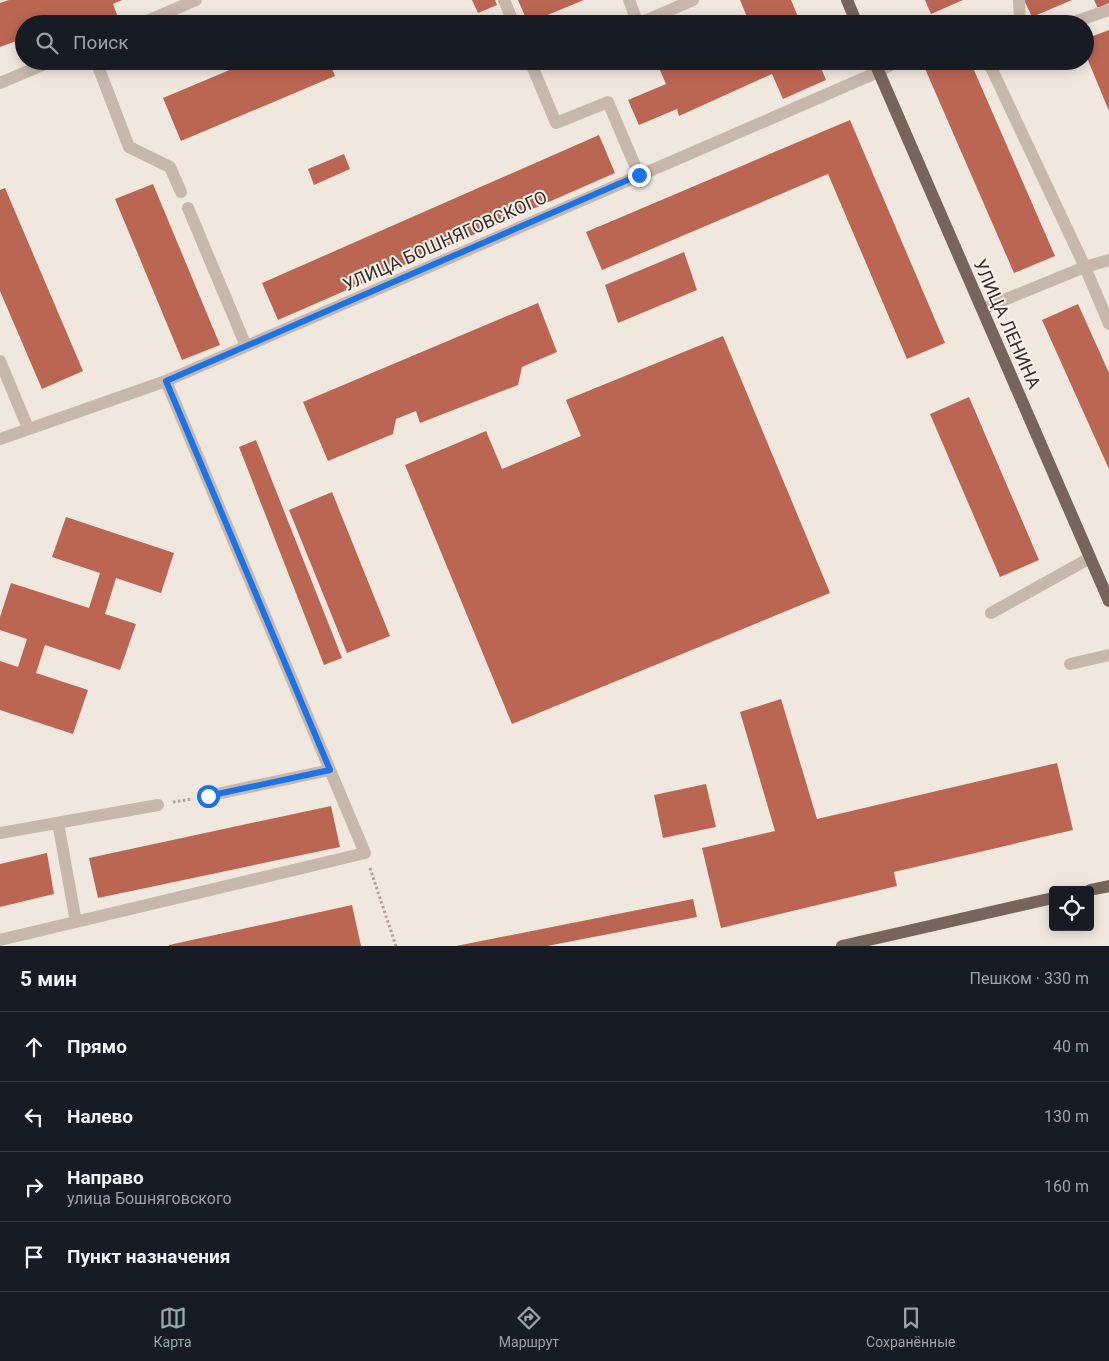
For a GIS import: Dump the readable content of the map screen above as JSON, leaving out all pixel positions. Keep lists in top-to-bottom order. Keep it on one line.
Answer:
{"streets":{"main road":["УЛИЦА ЛЕНИНА"],"lane":["УЛИЦА БОШНЯГОВСКОГО"]},"page":{"search":"Поиск","heading":["5 мин","Пешком · 330 m"],"list":[["Прямо","40 m"],["Налево","130 m"],["Направо","улица Бошняговского","160 m"],"Пункт назначения"],"nav":["Карта","Маршрут","Сохранённые"]}}
